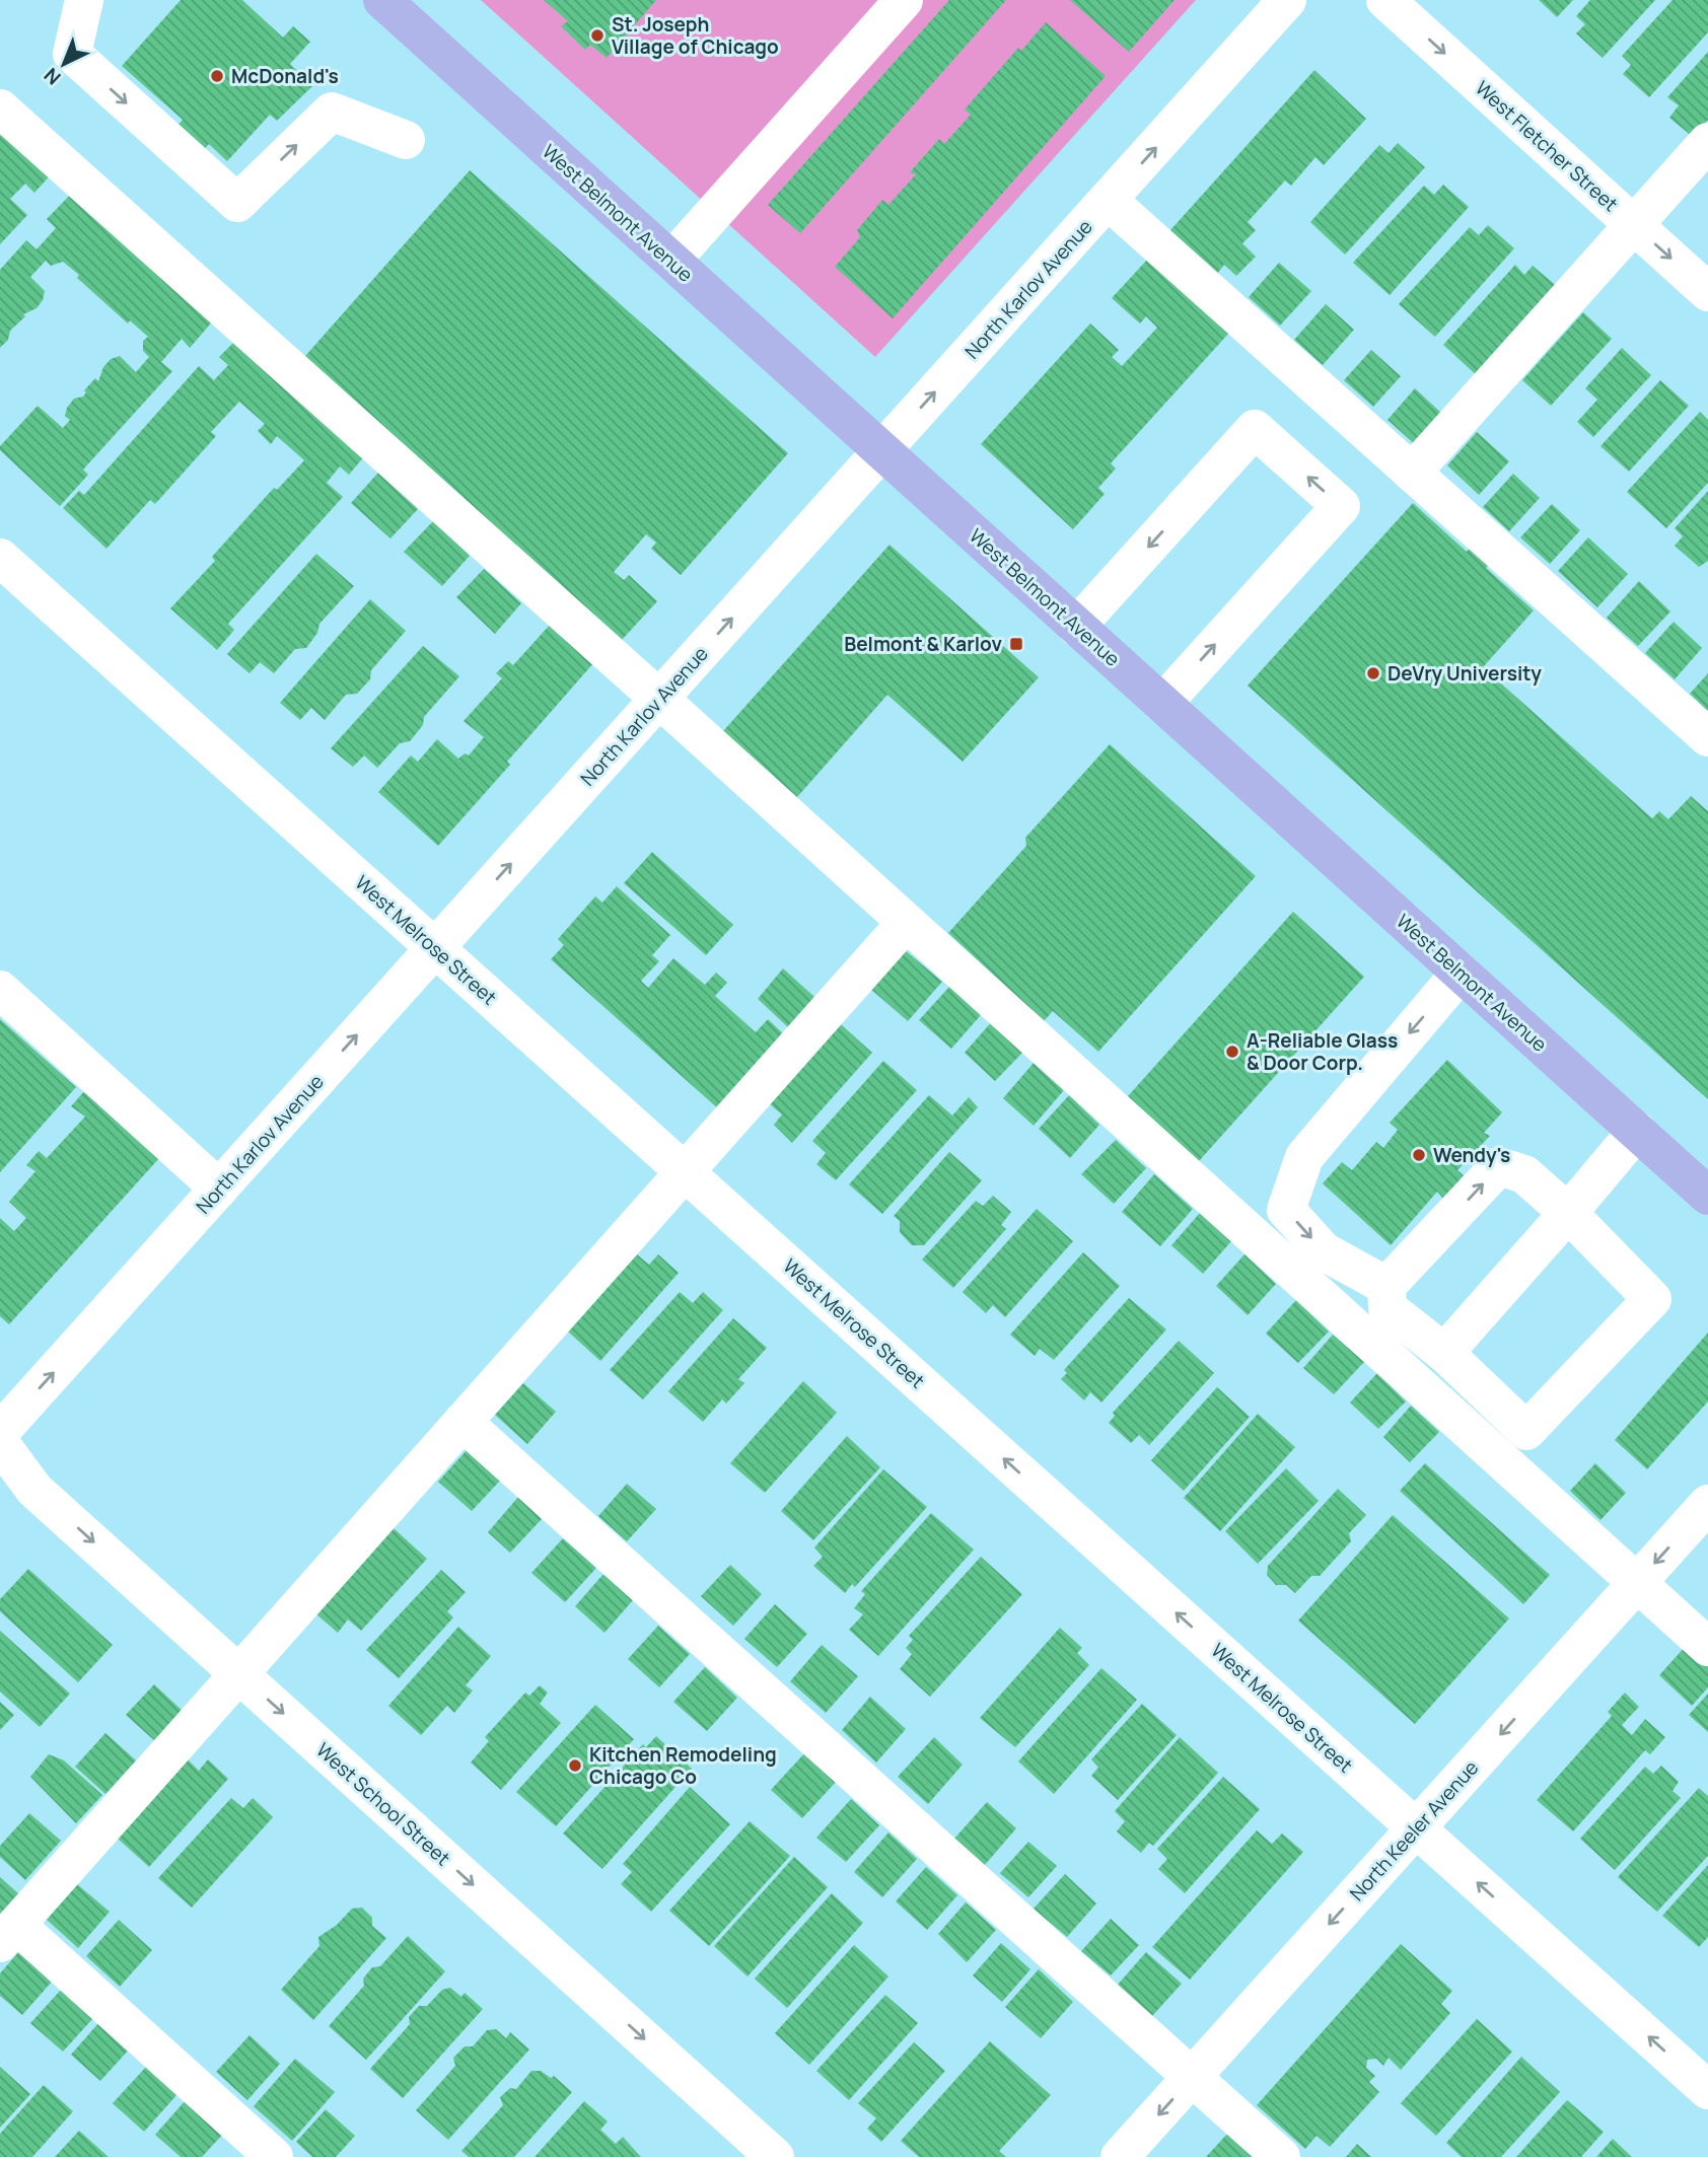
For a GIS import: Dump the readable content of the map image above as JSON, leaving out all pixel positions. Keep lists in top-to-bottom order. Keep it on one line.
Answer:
{"streets":{"main road":["West Belmont Avenue"],"street":["West Fletcher Street","North Karlov Avenue","West Melrose Street","West School Street","North Keeler Avenue"]},"crossings":[["West Belmont Avenue","North Karlov Avenue"],["North Karlov Avenue","West Melrose Street"],["West Melrose Street","North Keeler Avenue"]],"one_way":["North Keeler Avenue"],"places":{"other":["St. Joseph Village of Chicago","McDonald's","DeVry University","A-Reliable Glass & Door Corp.","Wendy's","Kitchen Remodeling Chicago Co"],"transit":["Belmont & Karlov"]},"north":"bottom left"}
